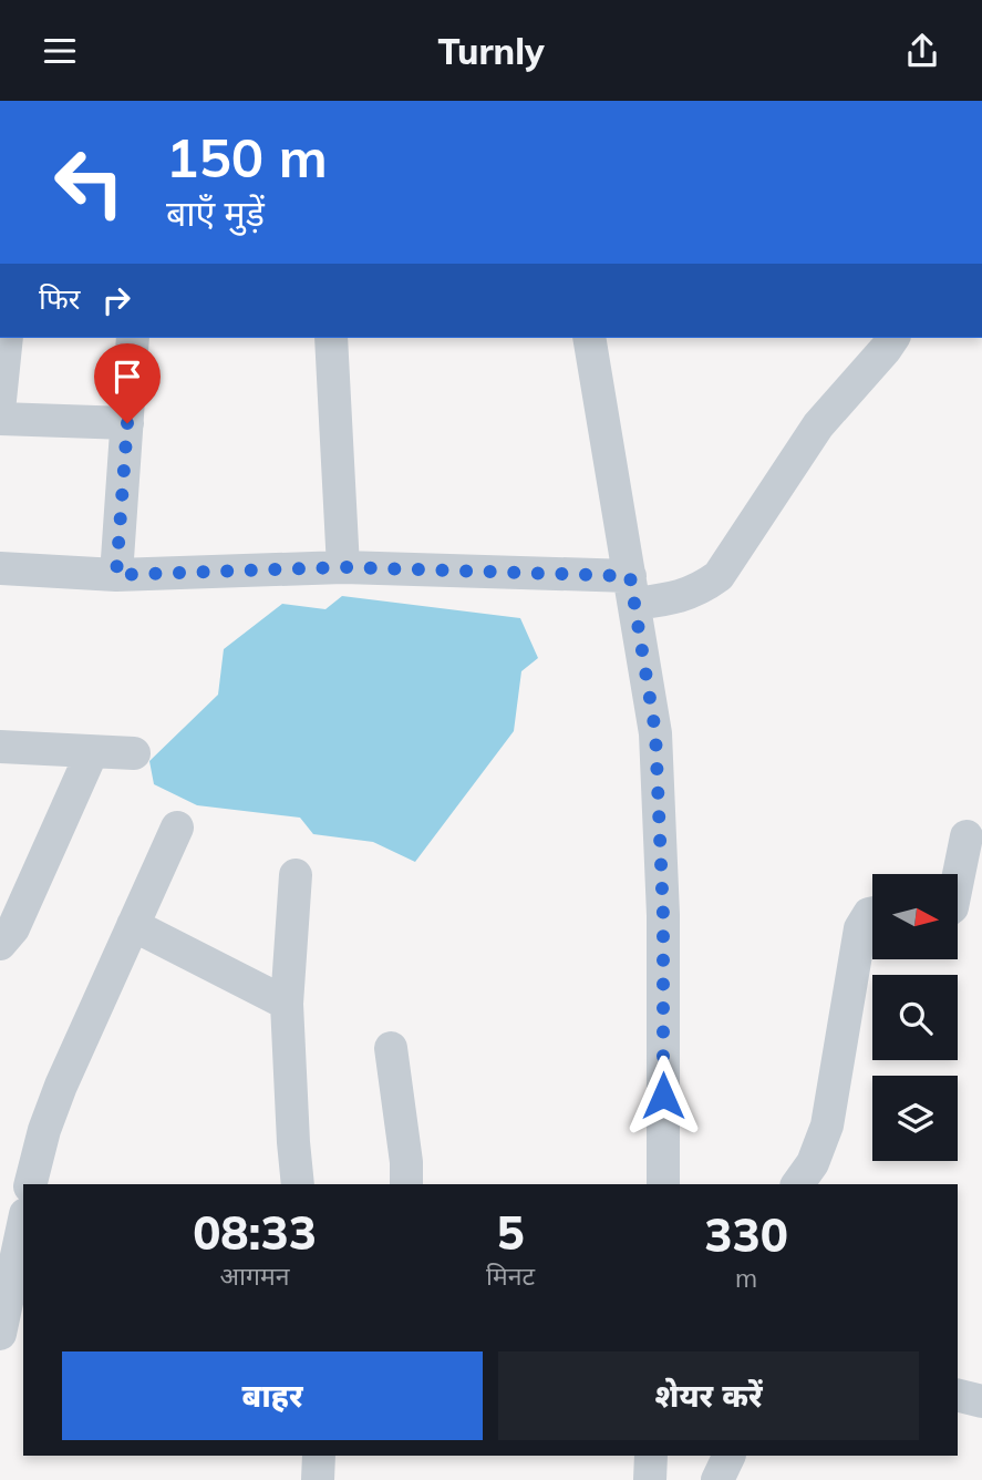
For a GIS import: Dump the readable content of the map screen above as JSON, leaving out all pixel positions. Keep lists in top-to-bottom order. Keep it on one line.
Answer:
{"north":"right","page":{"header":"Turnly","turn":["150 m","बाएँ मुड़ें"],"then":"फिर","eta":["08:33","आगमन","5","मिनट","330","m"],"buttons":["बाहर","शेयर करें"]}}
